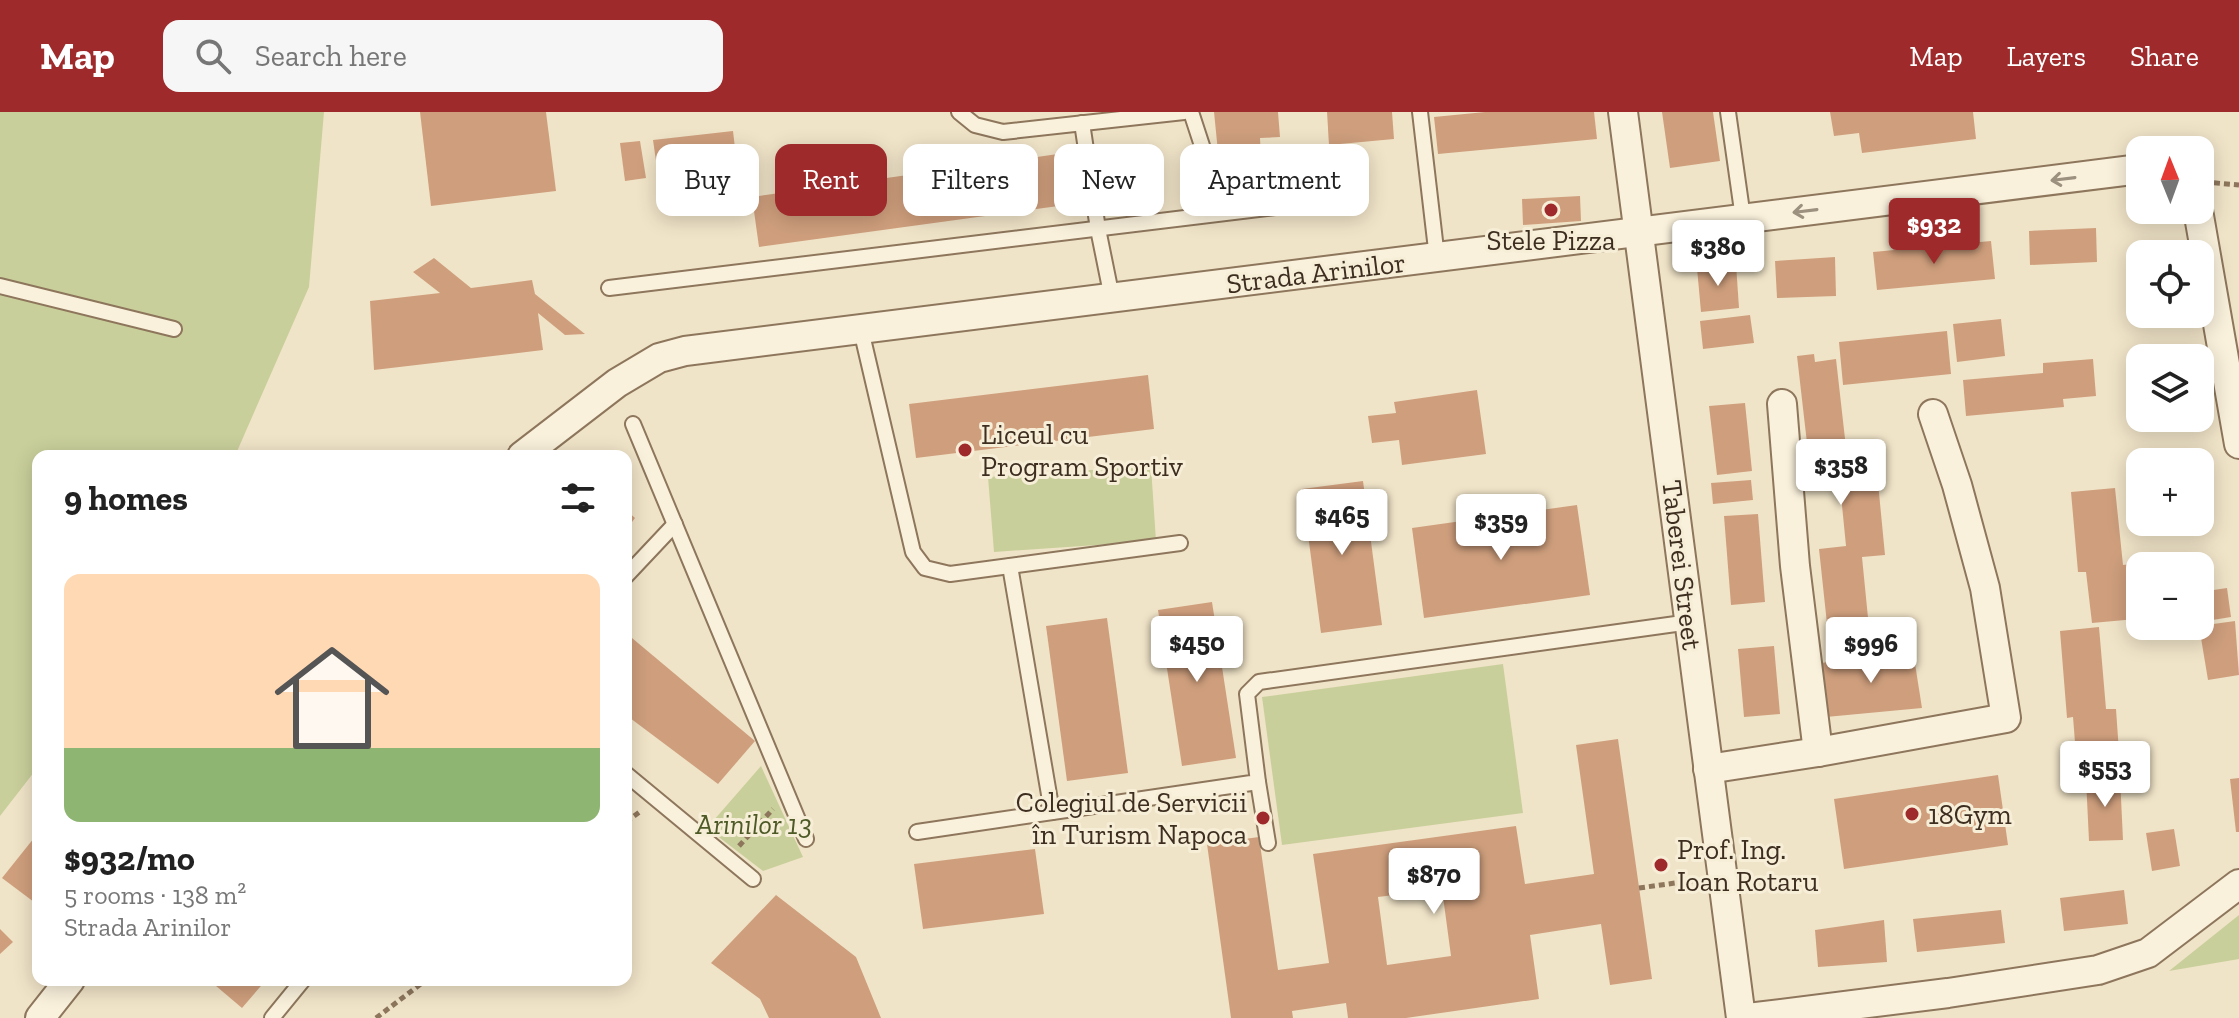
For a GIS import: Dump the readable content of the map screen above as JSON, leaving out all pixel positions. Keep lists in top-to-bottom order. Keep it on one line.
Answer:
{"streets":{"street":["Strada Arinilor","Taberei Street"]},"crossings":[["Strada Arinilor","Taberei Street"]],"parks":["Arinilor 13"],"places":["Stele Pizza","Liceul cu Program Sportiv","18Gym","Colegiul de Servicii în Turism Napoca","Prof. Ing. Ioan Rotaru"],"north":"top","page":{"header":"Map","search":"Search here","nav":["Map","Layers","Share"],"map_buttons":["+","−"],"chip":["Buy","Rent","Filters","New","Apartment"],"price":["$932","$380","$358","$465","$359","$450","$996","$553","$870"],"heading":"9 homes","list":[{"name":"$932/mo","note":"5 rooms · 138 m² · Strada Arinilor"}]}}
